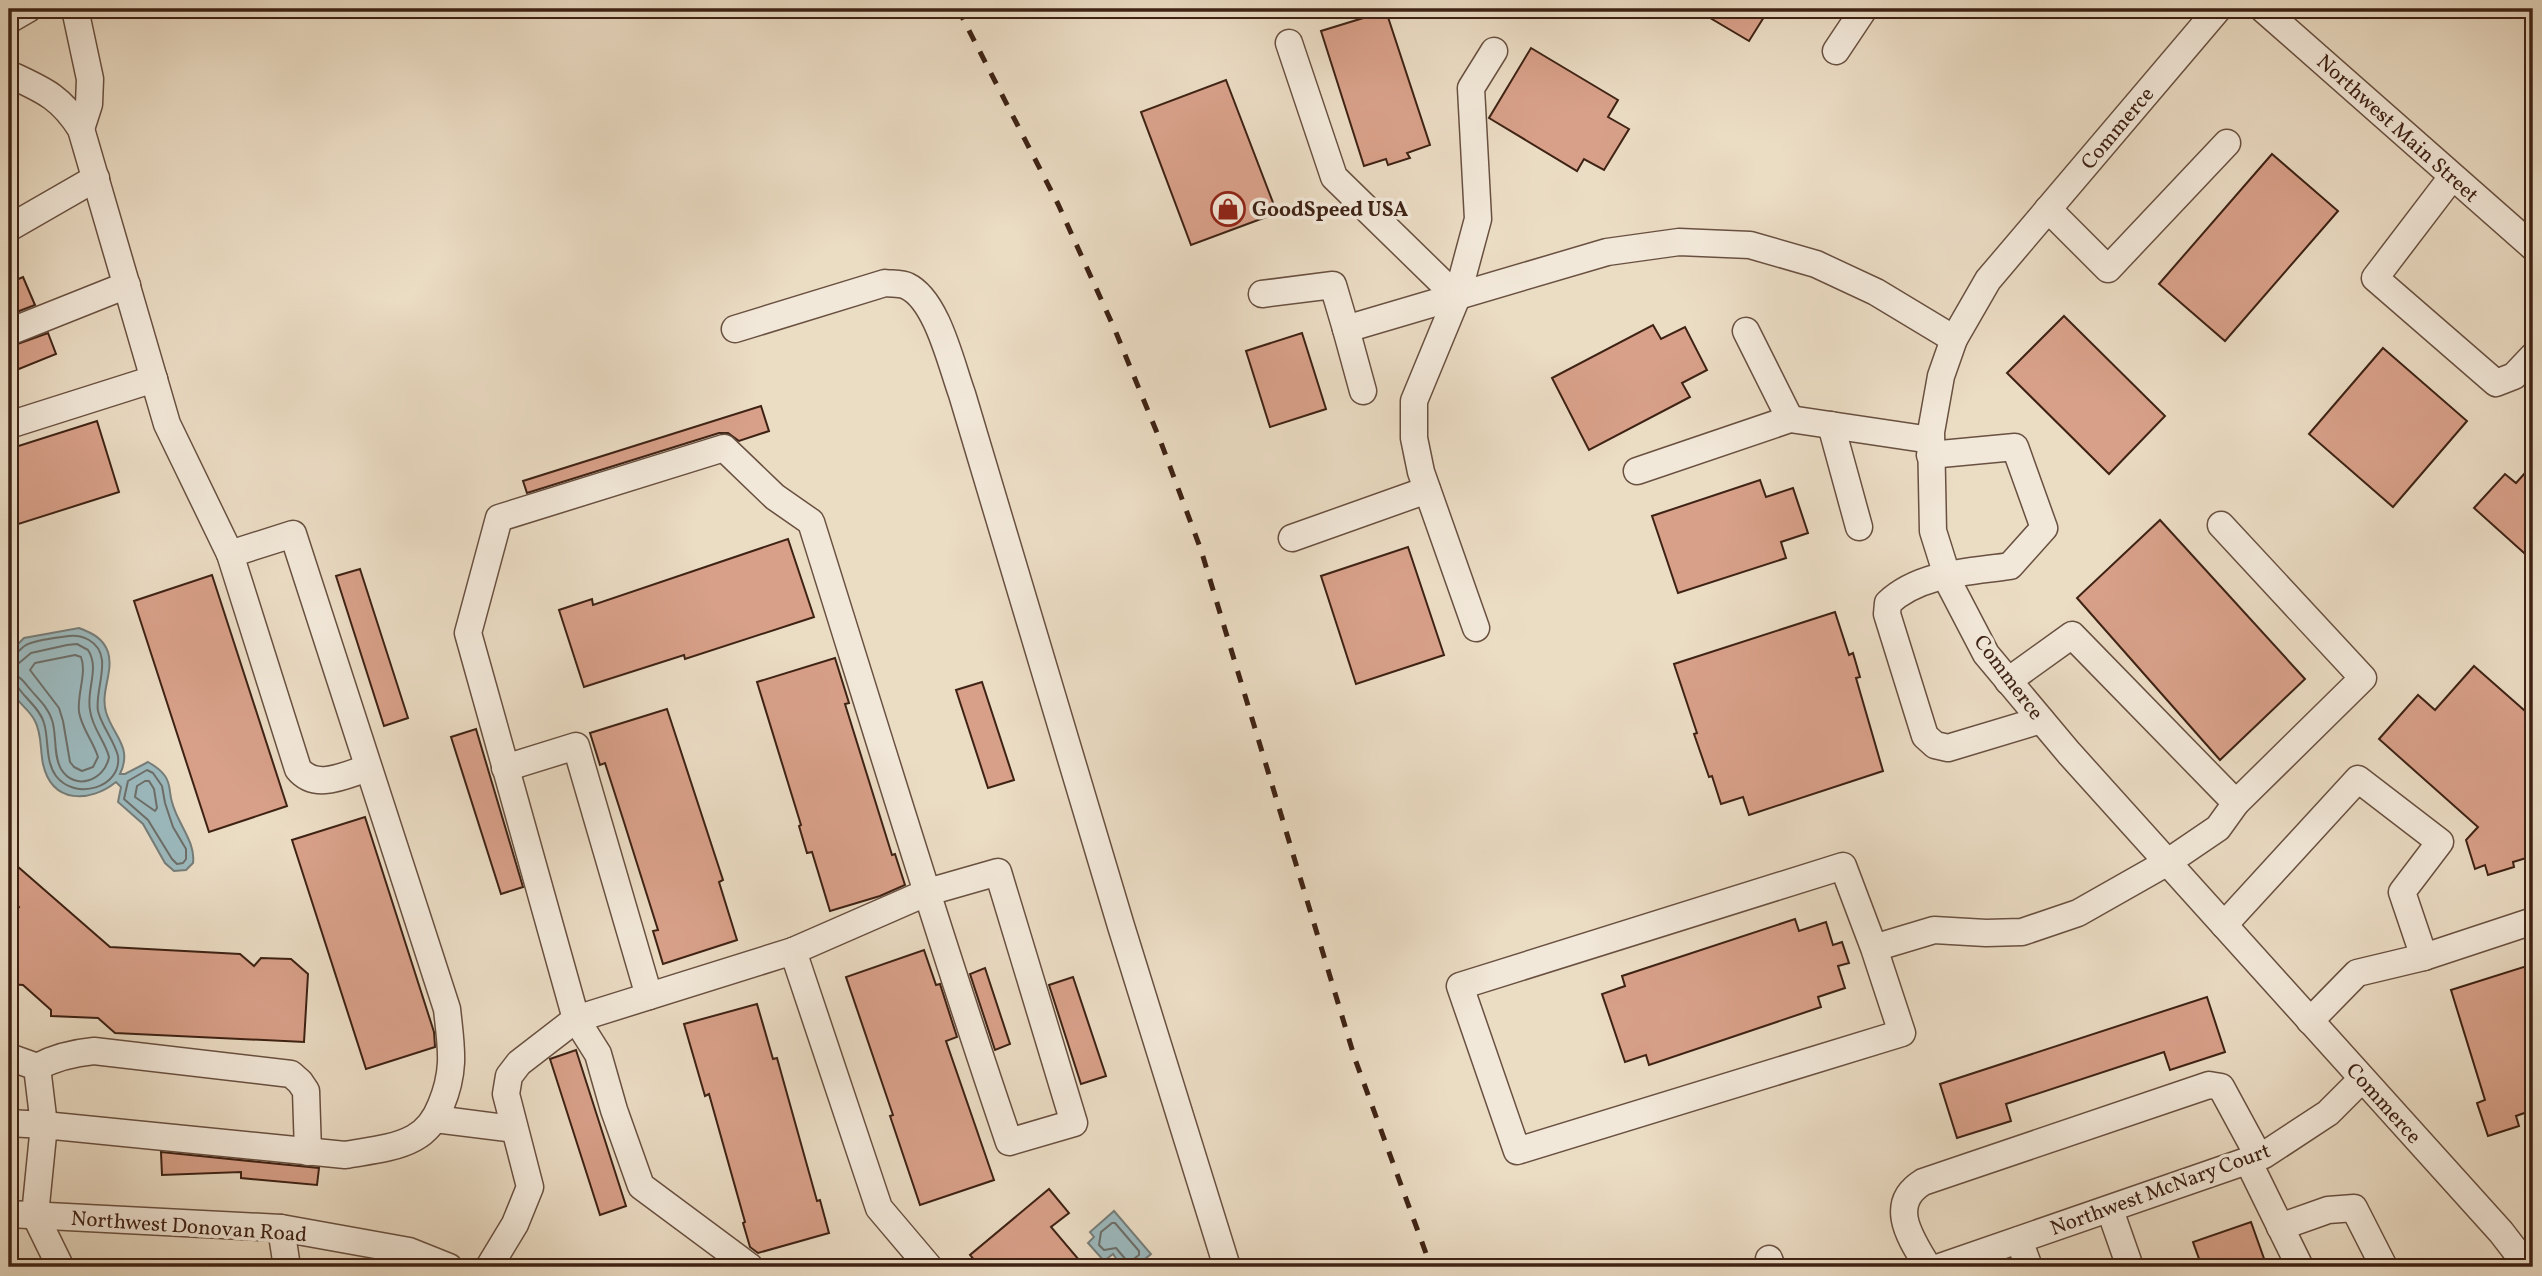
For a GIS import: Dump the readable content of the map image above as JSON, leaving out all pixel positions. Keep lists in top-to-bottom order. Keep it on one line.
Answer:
{"streets":{"street":["Commerce","Northwest Main Street","Northwest McNary Court","Northwest Donovan Road"]},"crossings":[["Commerce","Northwest McNary Court"]],"places":{"shop":["GoodSpeed USA"]}}
